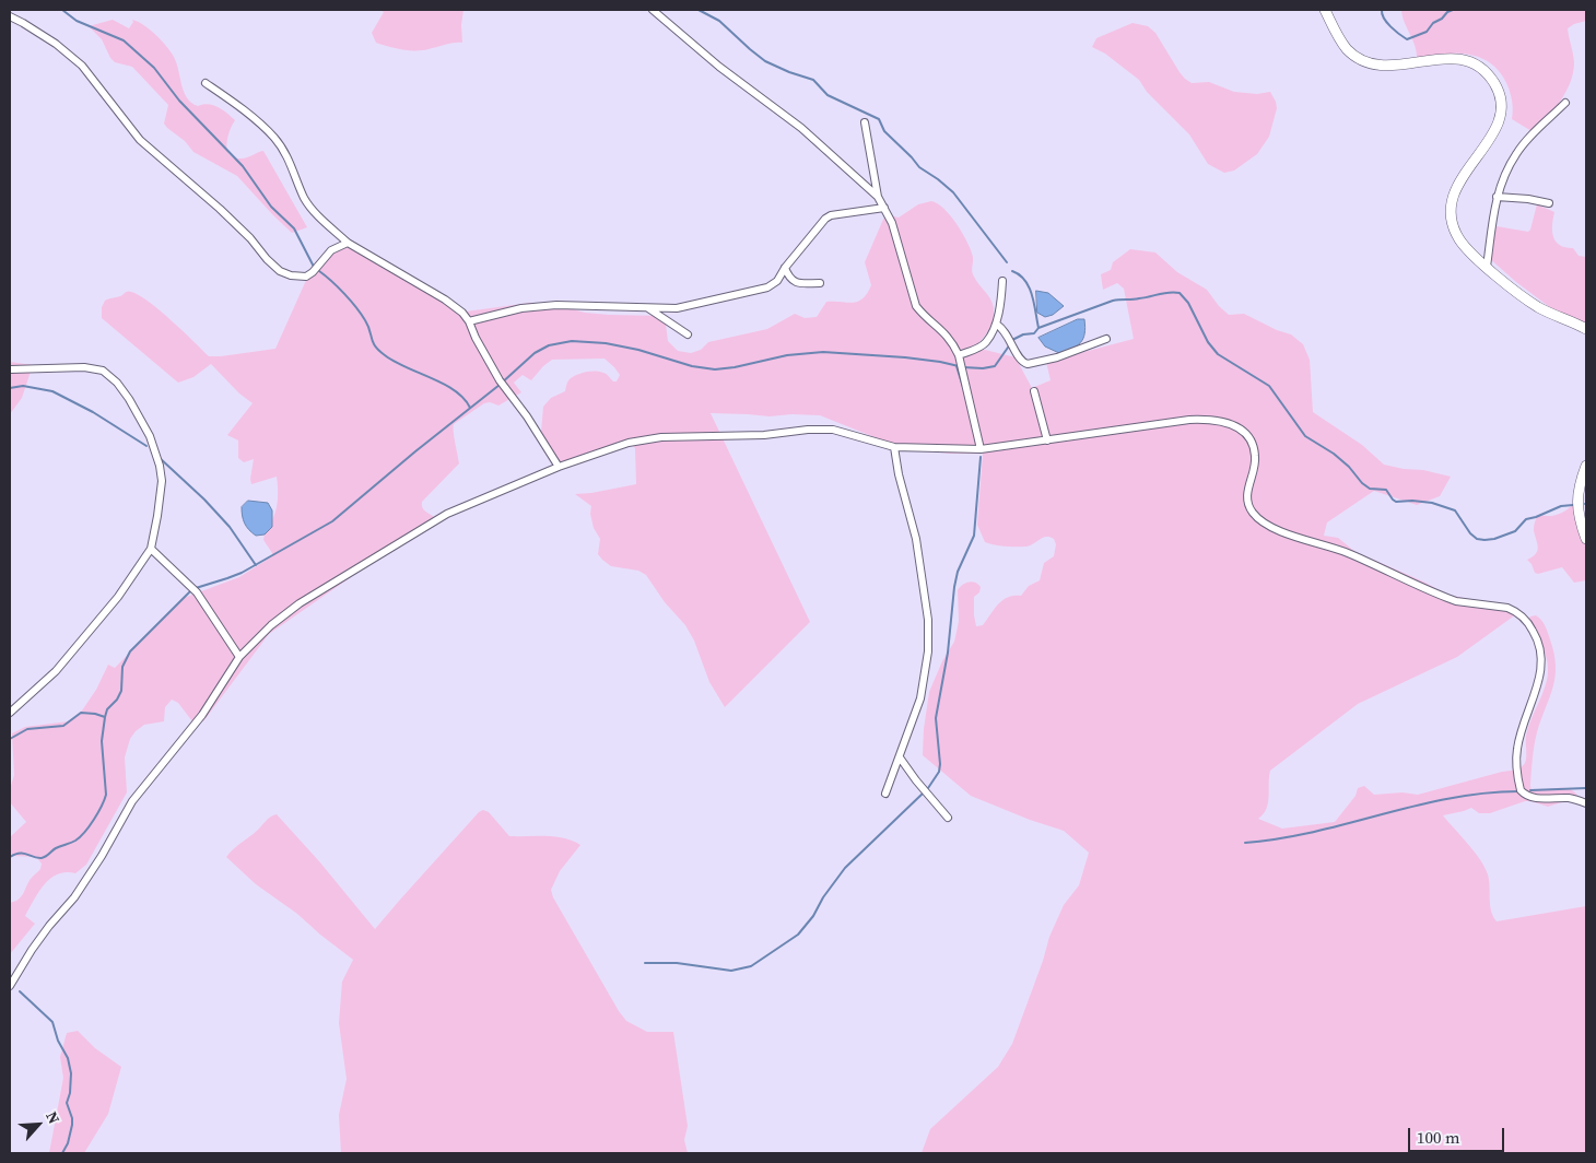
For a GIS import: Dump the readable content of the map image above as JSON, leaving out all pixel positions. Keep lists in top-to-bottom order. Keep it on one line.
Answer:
{"scale_bar":"100 m","north":"top right"}
